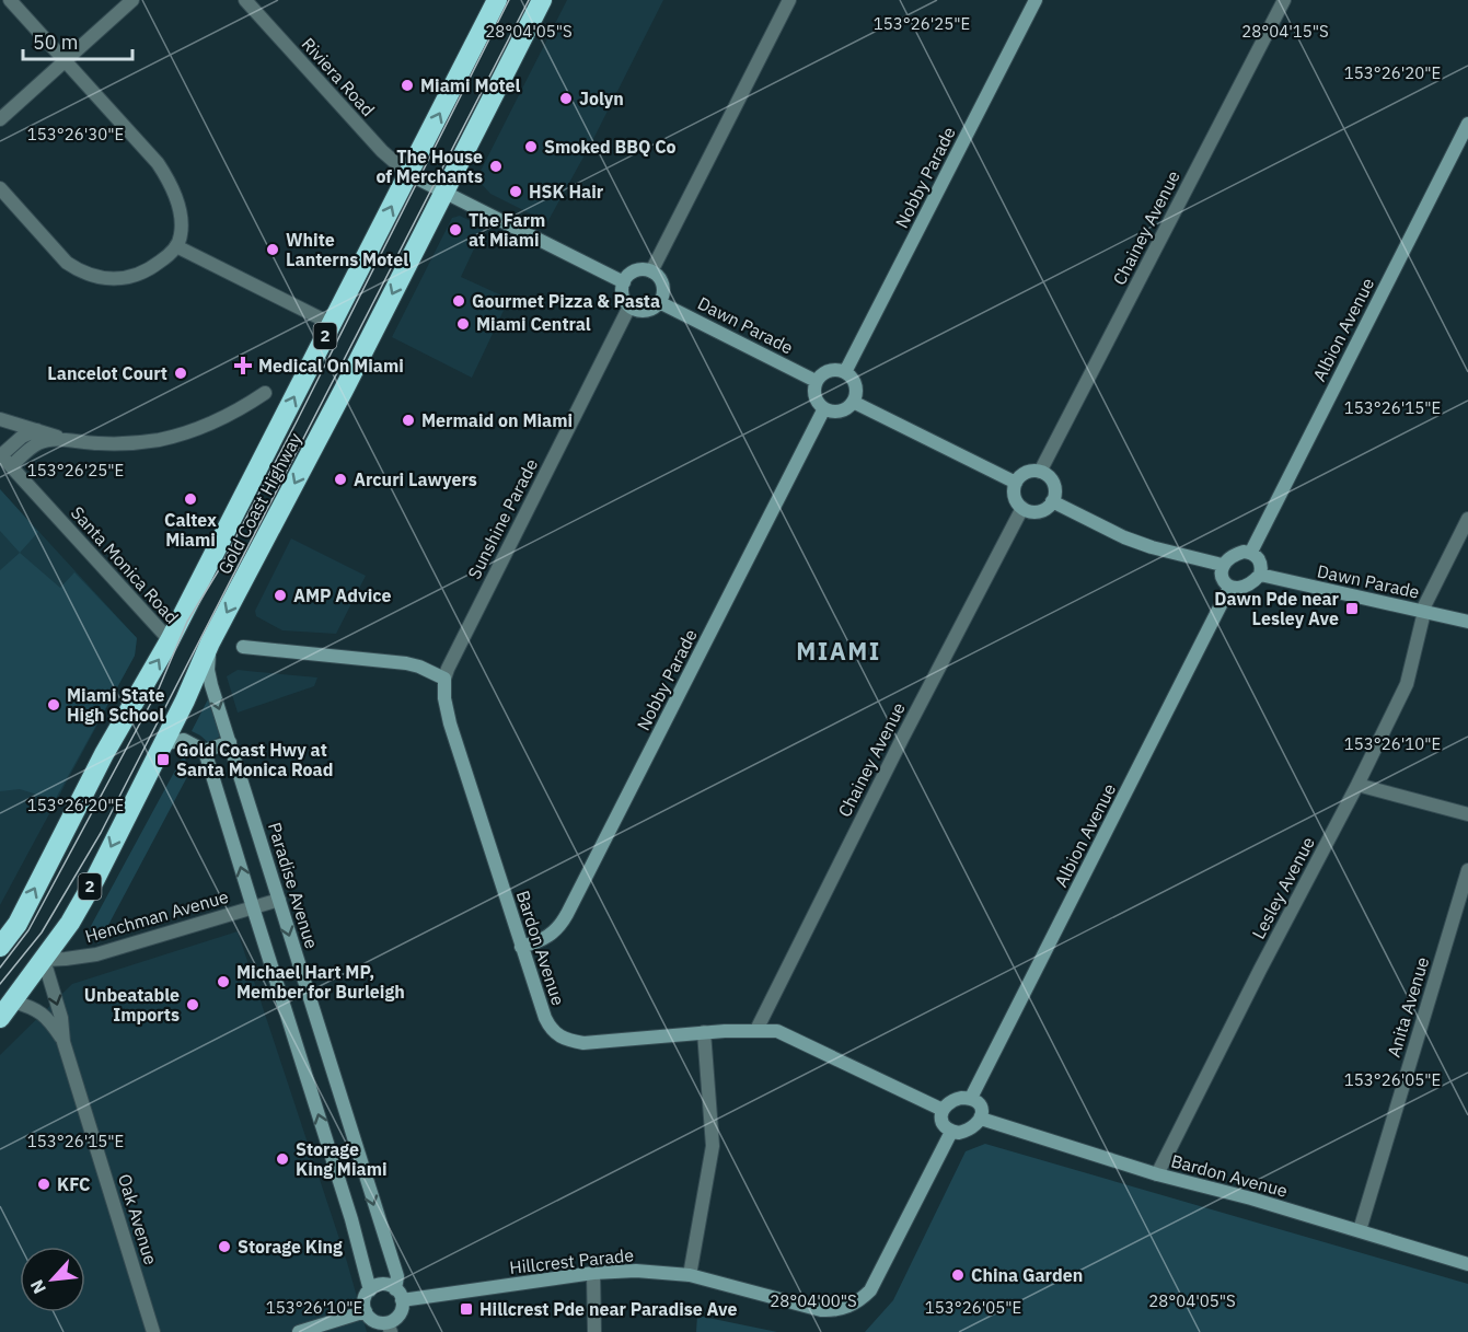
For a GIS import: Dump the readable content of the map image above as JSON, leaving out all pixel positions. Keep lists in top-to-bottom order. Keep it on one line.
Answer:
{"streets":{"highway":["2","Gold Coast Highway"],"street":["Riviera Road","Nobby Parade","Chainey Avenue","Dawn Parade","Albion Avenue","Sunshine Parade","Santa Monica Road","Paradise Avenue","Lesley Avenue","Henchman Avenue","Bardon Avenue","Anita Avenue","Oak Avenue","Hillcrest Parade"]},"crossings":[["Riviera Road","Gold Coast Highway"],["Nobby Parade","Dawn Parade"],["Nobby Parade","Bardon Avenue"],["Chainey Avenue","Bardon Avenue"],["Dawn Parade","Albion Avenue"],["Dawn Parade","Sunshine Parade"],["Dawn Parade","Lesley Avenue"],["Albion Avenue","Bardon Avenue"],["Albion Avenue","Hillcrest Parade"],["Gold Coast Highway","Santa Monica Road"],["Gold Coast Highway","Paradise Avenue"],["Gold Coast Highway","Henchman Avenue"],["Gold Coast Highway","Oak Avenue"],["Sunshine Parade","Bardon Avenue"],["Paradise Avenue","Henchman Avenue"],["Paradise Avenue","Hillcrest Parade"],["Lesley Avenue","Bardon Avenue"],["Henchman Avenue","Oak Avenue"],["Bardon Avenue","Anita Avenue"],["Bardon Avenue","Hillcrest Parade"]],"districts":["MIAMI"],"places":{"other":["Miami Motel","Jolyn","Smoked BBQ Co","The House of Merchants","HSK Hair","The Farm at Miami","White Lanterns Motel","Gourmet Pizza & Pasta","Miami Central","Lancelot Court","Mermaid on Miami","Arcuri Lawyers","Caltex Miami","AMP Advice","Miami State High School","Michael Hart MP, Member for Burleigh","Unbeatable Imports","Storage King Miami","KFC","Storage King","China Garden"],"health":["Medical On Miami"],"transit":["Dawn Pde near Lesley Ave","Gold Coast Hwy at Santa Monica Road","Hillcrest Pde near Paradise Ave"]},"scale_bar":"50 m","north":"bottom left","coordinates":["153°26'25\"E","28°04'05\"S","28°04'15\"S","153°26'20\"E","153°26'30\"E","153°26'15\"E","153°26'10\"E","153°26'05\"E","28°04'00\"S"]}
